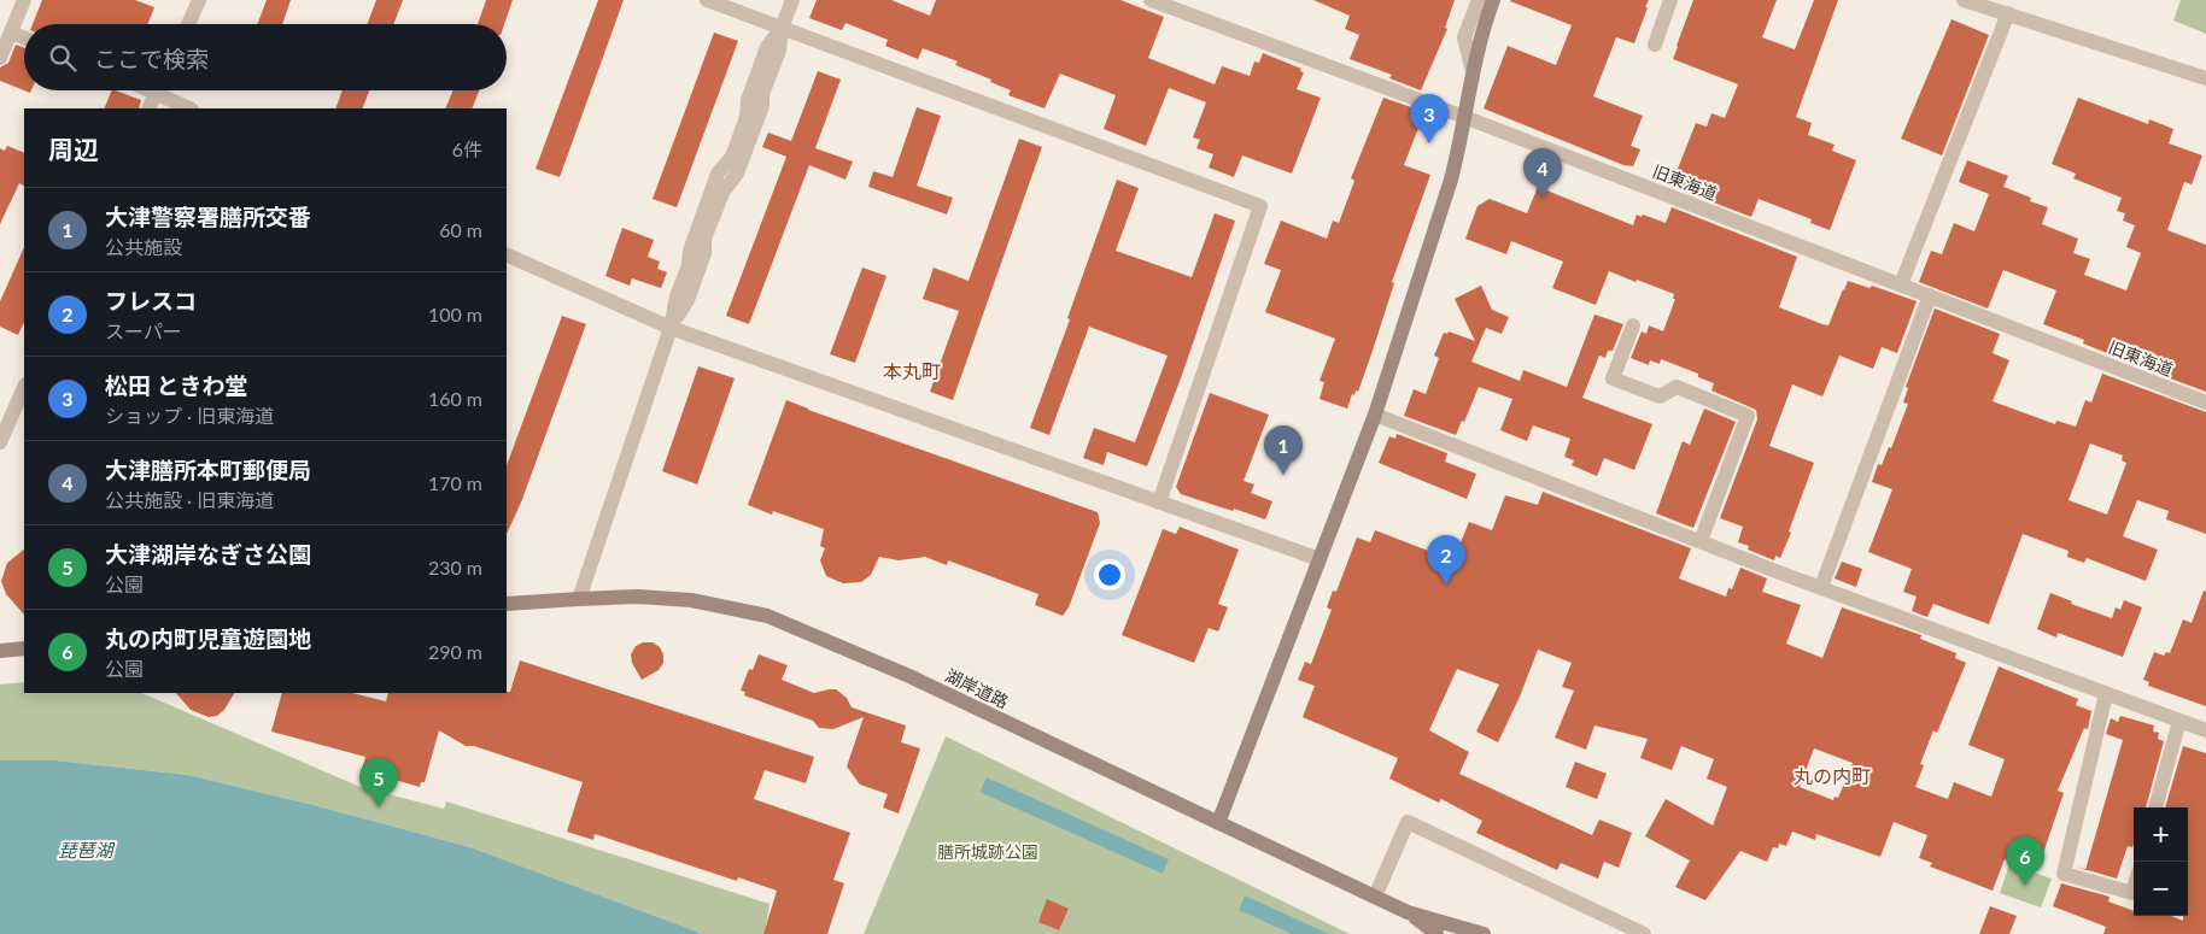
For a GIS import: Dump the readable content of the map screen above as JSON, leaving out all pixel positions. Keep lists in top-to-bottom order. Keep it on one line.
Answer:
{"streets":{"main road":["湖岸道路"],"street":["旧東海道"]},"districts":["本丸町","丸の内町"],"water":["琵琶湖"],"parks":["膳所城跡公園"],"page":{"search":"ここで検索","pins":["3","4","1","2","5","6"],"heading":["周辺","6件"],"list":[{"mark":"1","name":"大津警察署膳所交番","note":"公共施設","value":"60 m"},{"mark":"2","name":"フレスコ","note":"スーパー","value":"100 m"},{"mark":"3","name":"松田 ときわ堂","note":"ショップ · 旧東海道","value":"160 m"},{"mark":"4","name":"大津膳所本町郵便局","note":"公共施設 · 旧東海道","value":"170 m"},{"mark":"5","name":"大津湖岸なぎさ公園","note":"公園","value":"230 m"},{"mark":"6","name":"丸の内町児童遊園地","note":"公園","value":"290 m"}],"map_buttons":["+","−"]}}
